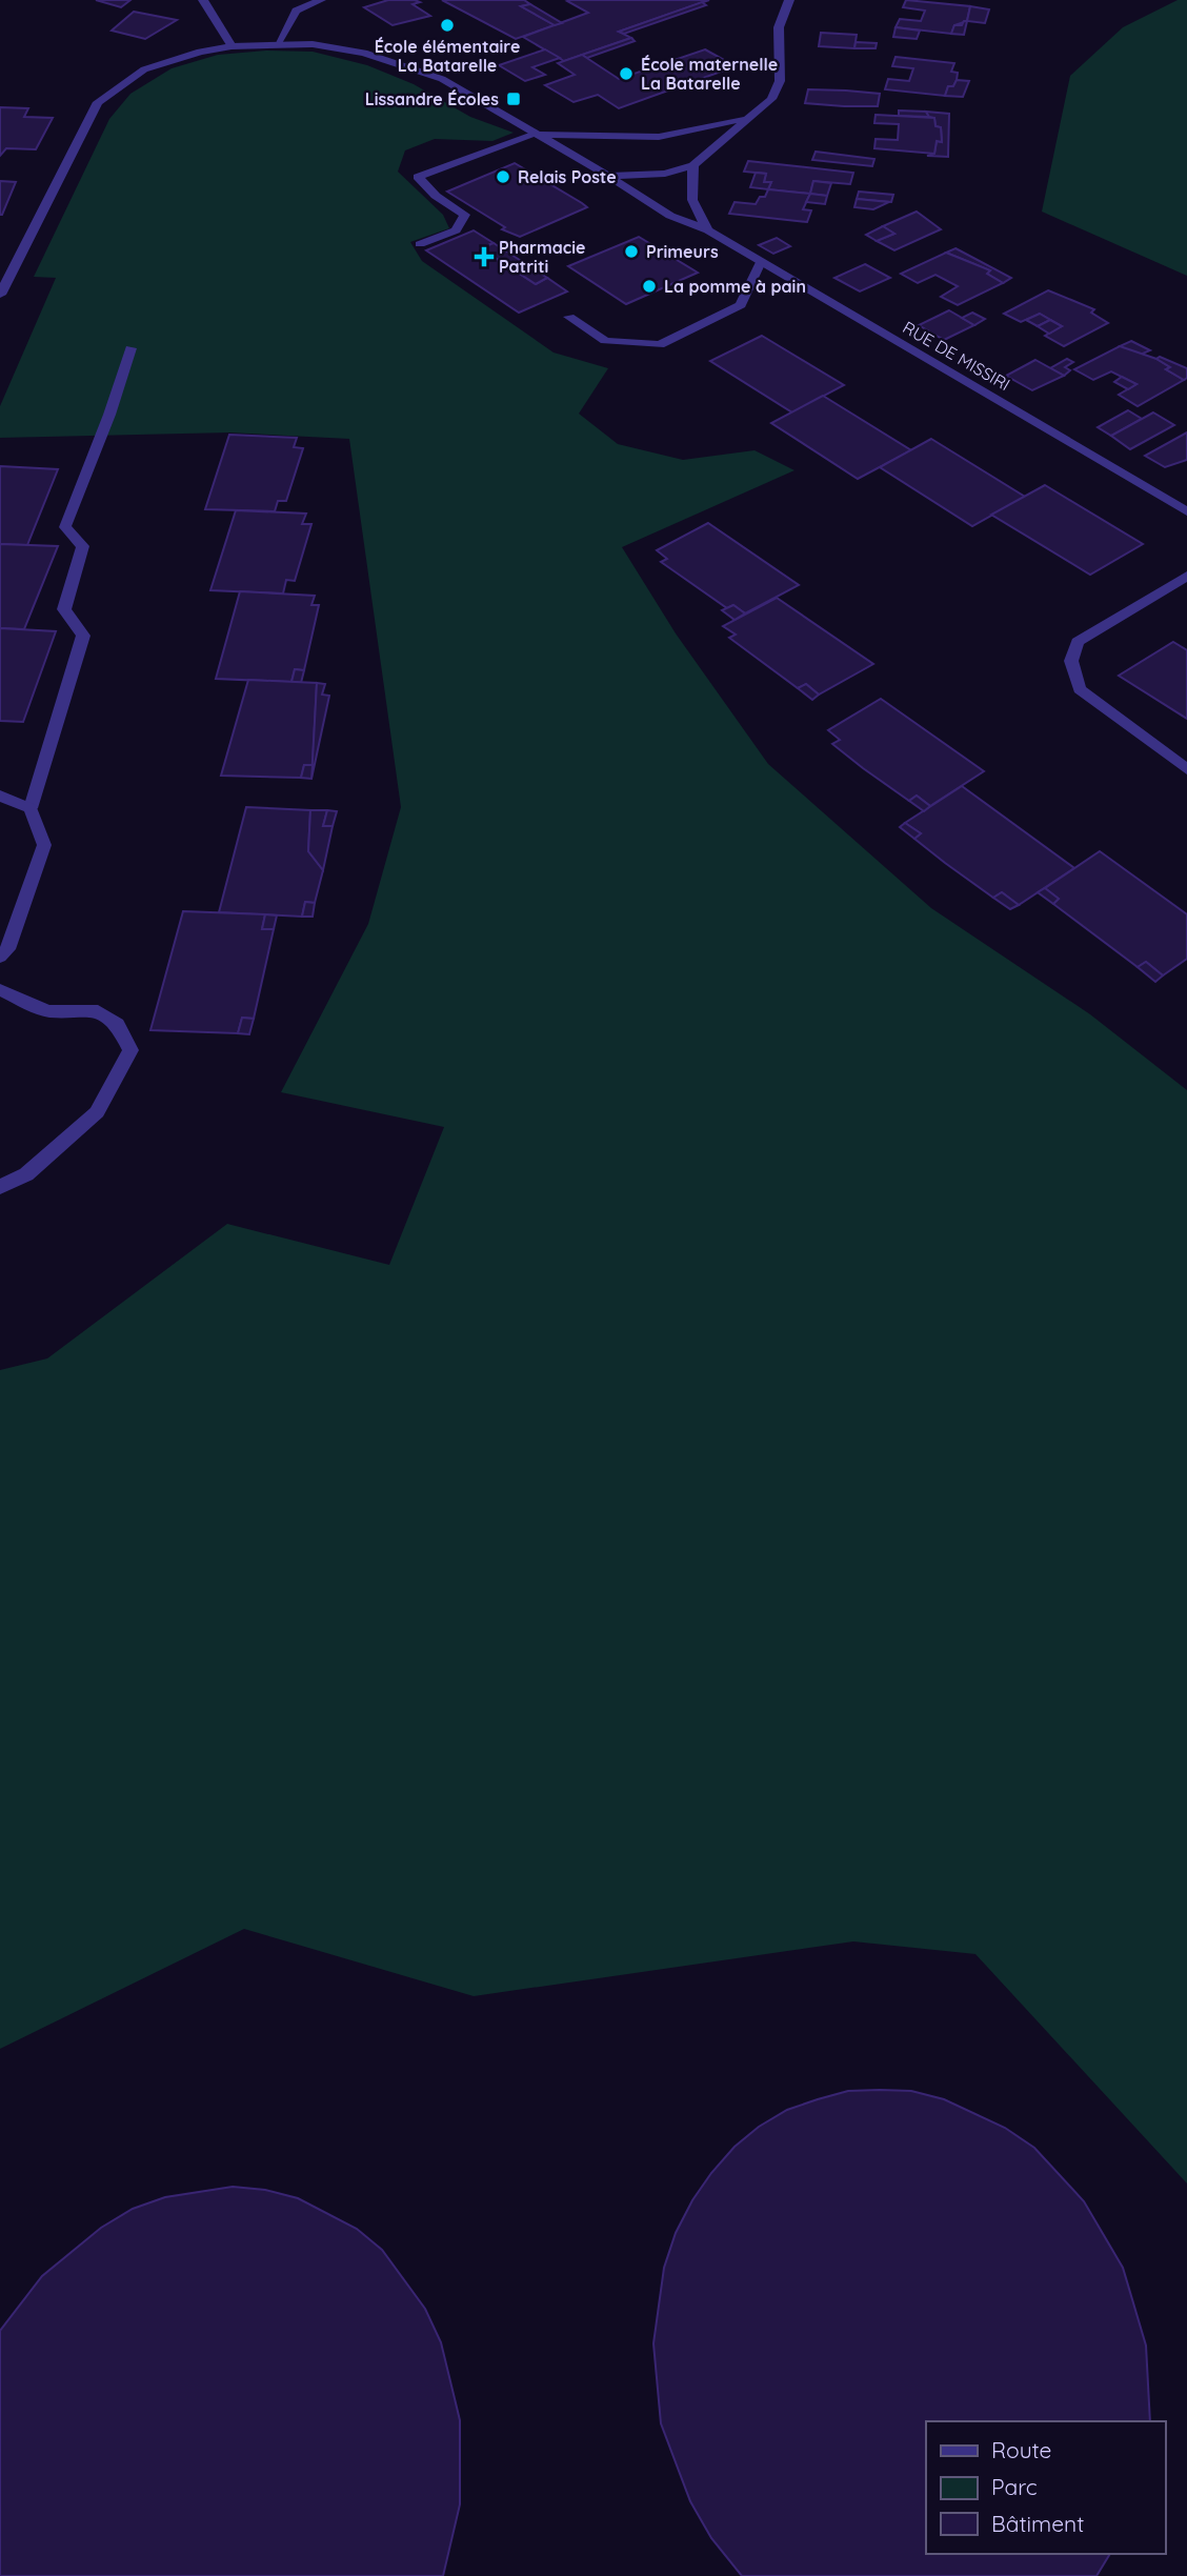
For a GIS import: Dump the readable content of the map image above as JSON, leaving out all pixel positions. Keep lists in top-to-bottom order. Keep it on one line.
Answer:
{"streets":{"street":["RUE DE MISSIRI"]},"places":{"other":["École élémentaire La Batarelle","École maternelle La Batarelle","Relais Poste","Primeurs","La pomme à pain"],"transit":["Lissandre Écoles"],"health":["Pharmacie Patriti"]},"legend":["Route","Parc","Bâtiment"]}
